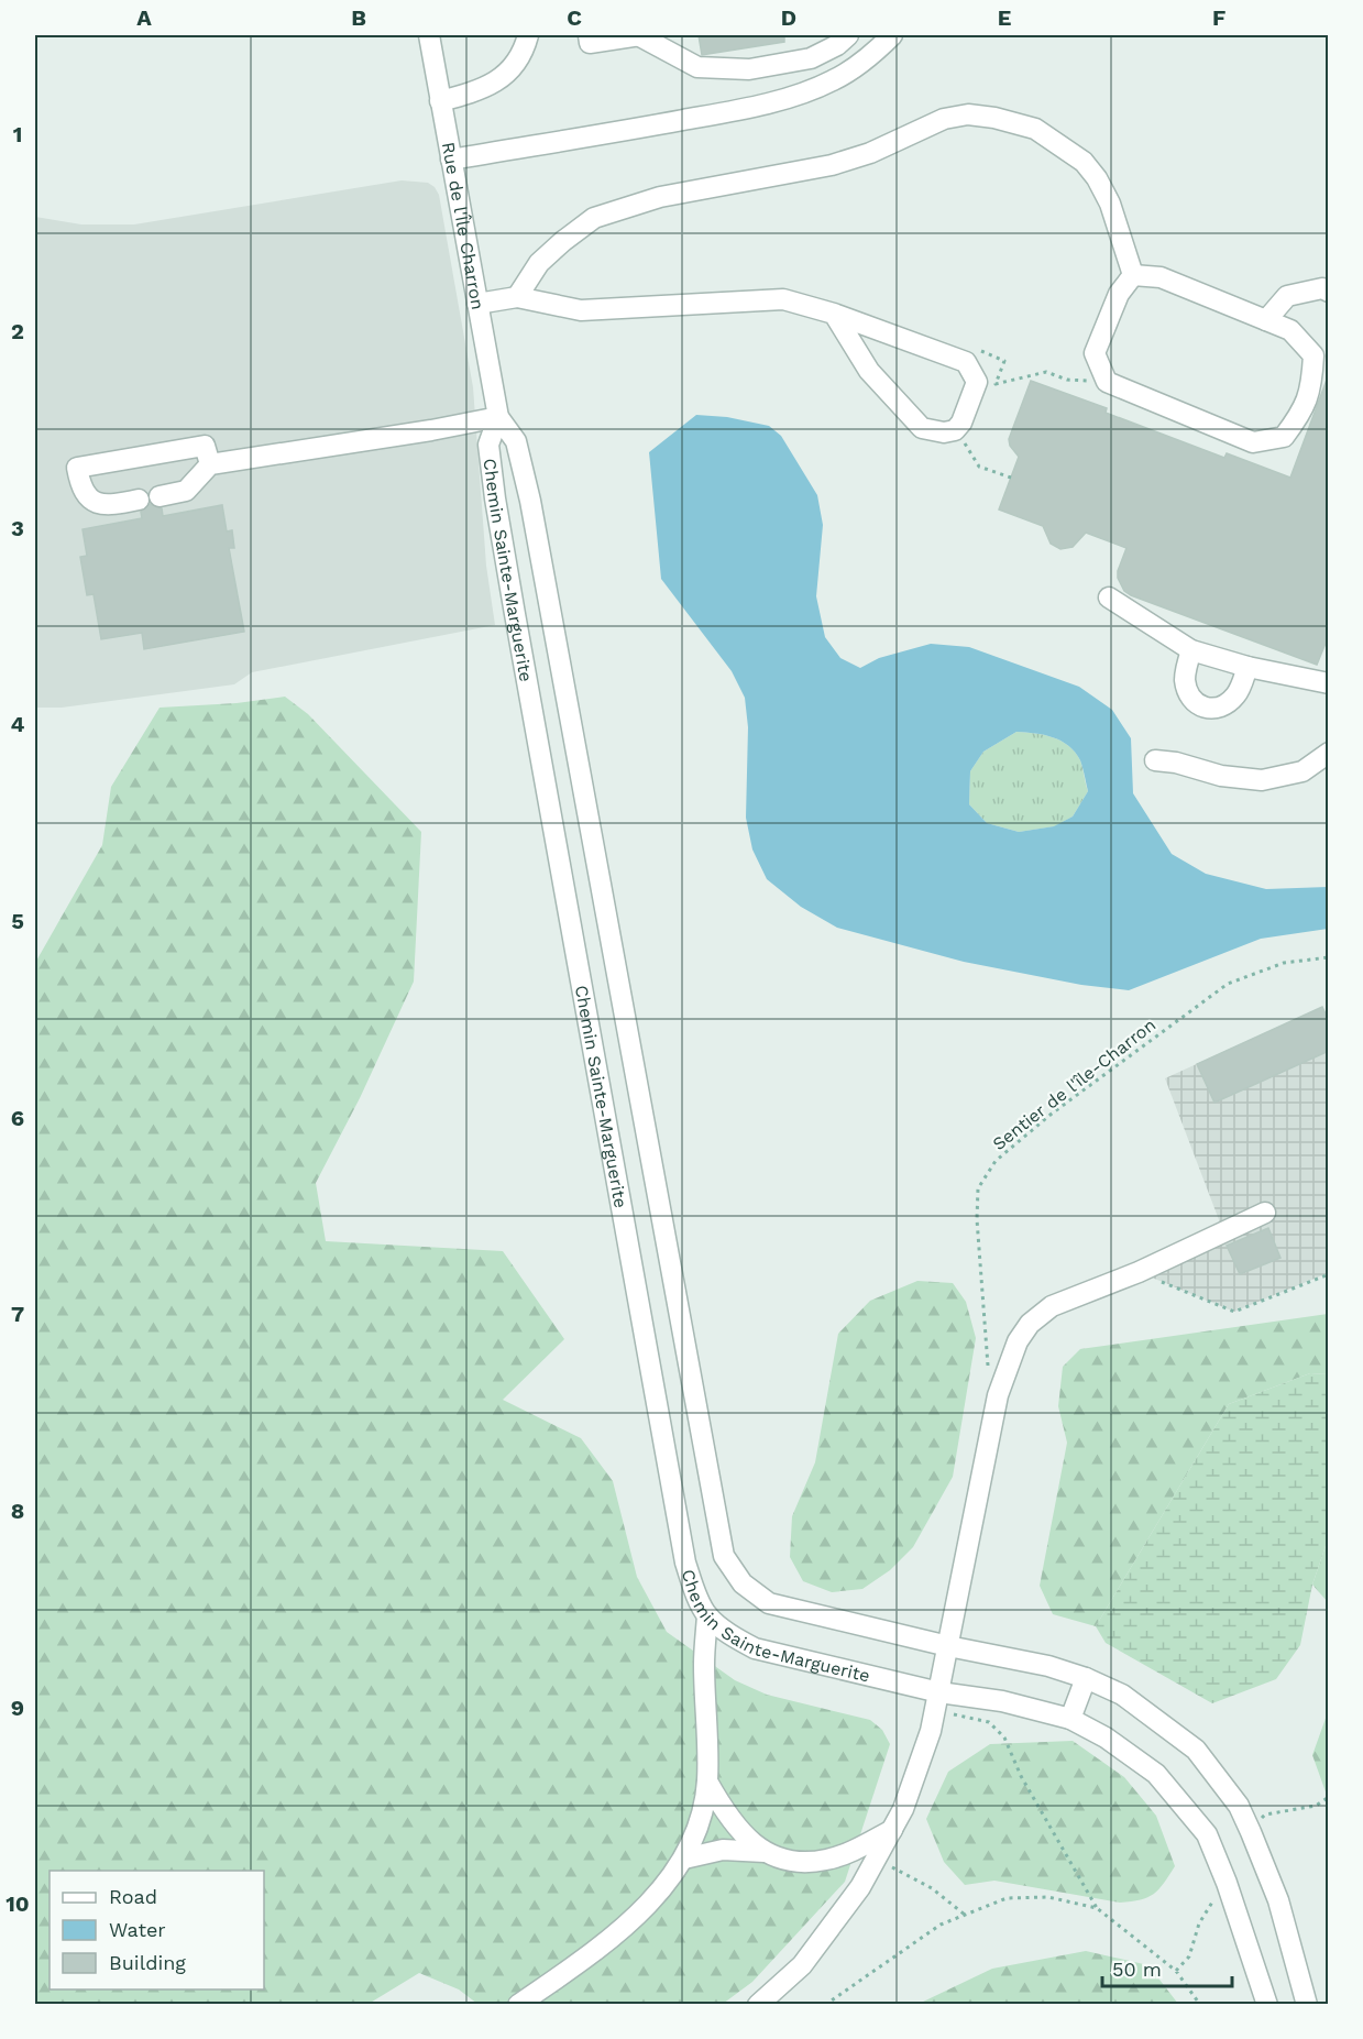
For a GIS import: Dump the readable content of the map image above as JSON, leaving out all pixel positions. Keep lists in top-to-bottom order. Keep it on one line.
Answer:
{"streets":{"street":["Rue de l'Île Charron","Chemin Sainte-Marguerite"],"path":["Sentier de l'île-Charron"]},"crossings":[["Rue de l'Île Charron","Chemin Sainte-Marguerite"]],"legend":["Road","Water","Building"],"scale_bar":"50 m","grid":{"columns":["A","B","C","D","E","F"],"rows":["1","2","3","4","5","6","7","8","9","10"]}}
